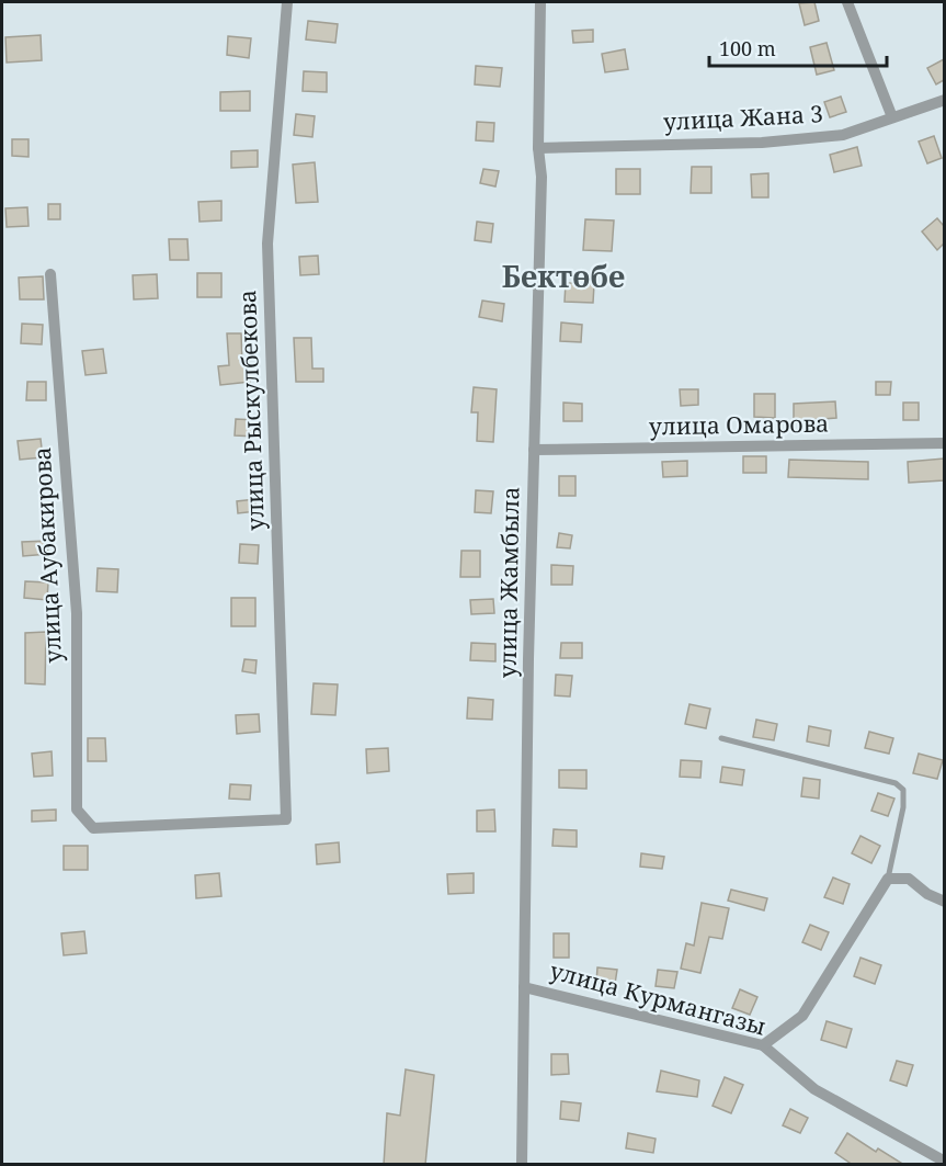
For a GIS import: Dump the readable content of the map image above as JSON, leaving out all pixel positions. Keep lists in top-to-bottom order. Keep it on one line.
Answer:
{"streets":{"street":["улица Жана 3","улица Рыскулбекова","улица Омарова","улица Аубакирова","улица Жамбыла","улица Курмангазы"]},"crossings":[["улица Жана 3","улица Жамбыла"],["улица Рыскулбекова","улица Аубакирова"],["улица Омарова","улица Жамбыла"],["улица Жамбыла","улица Курмангазы"]],"districts":["Бектөбе"],"scale_bar":"100 m"}
